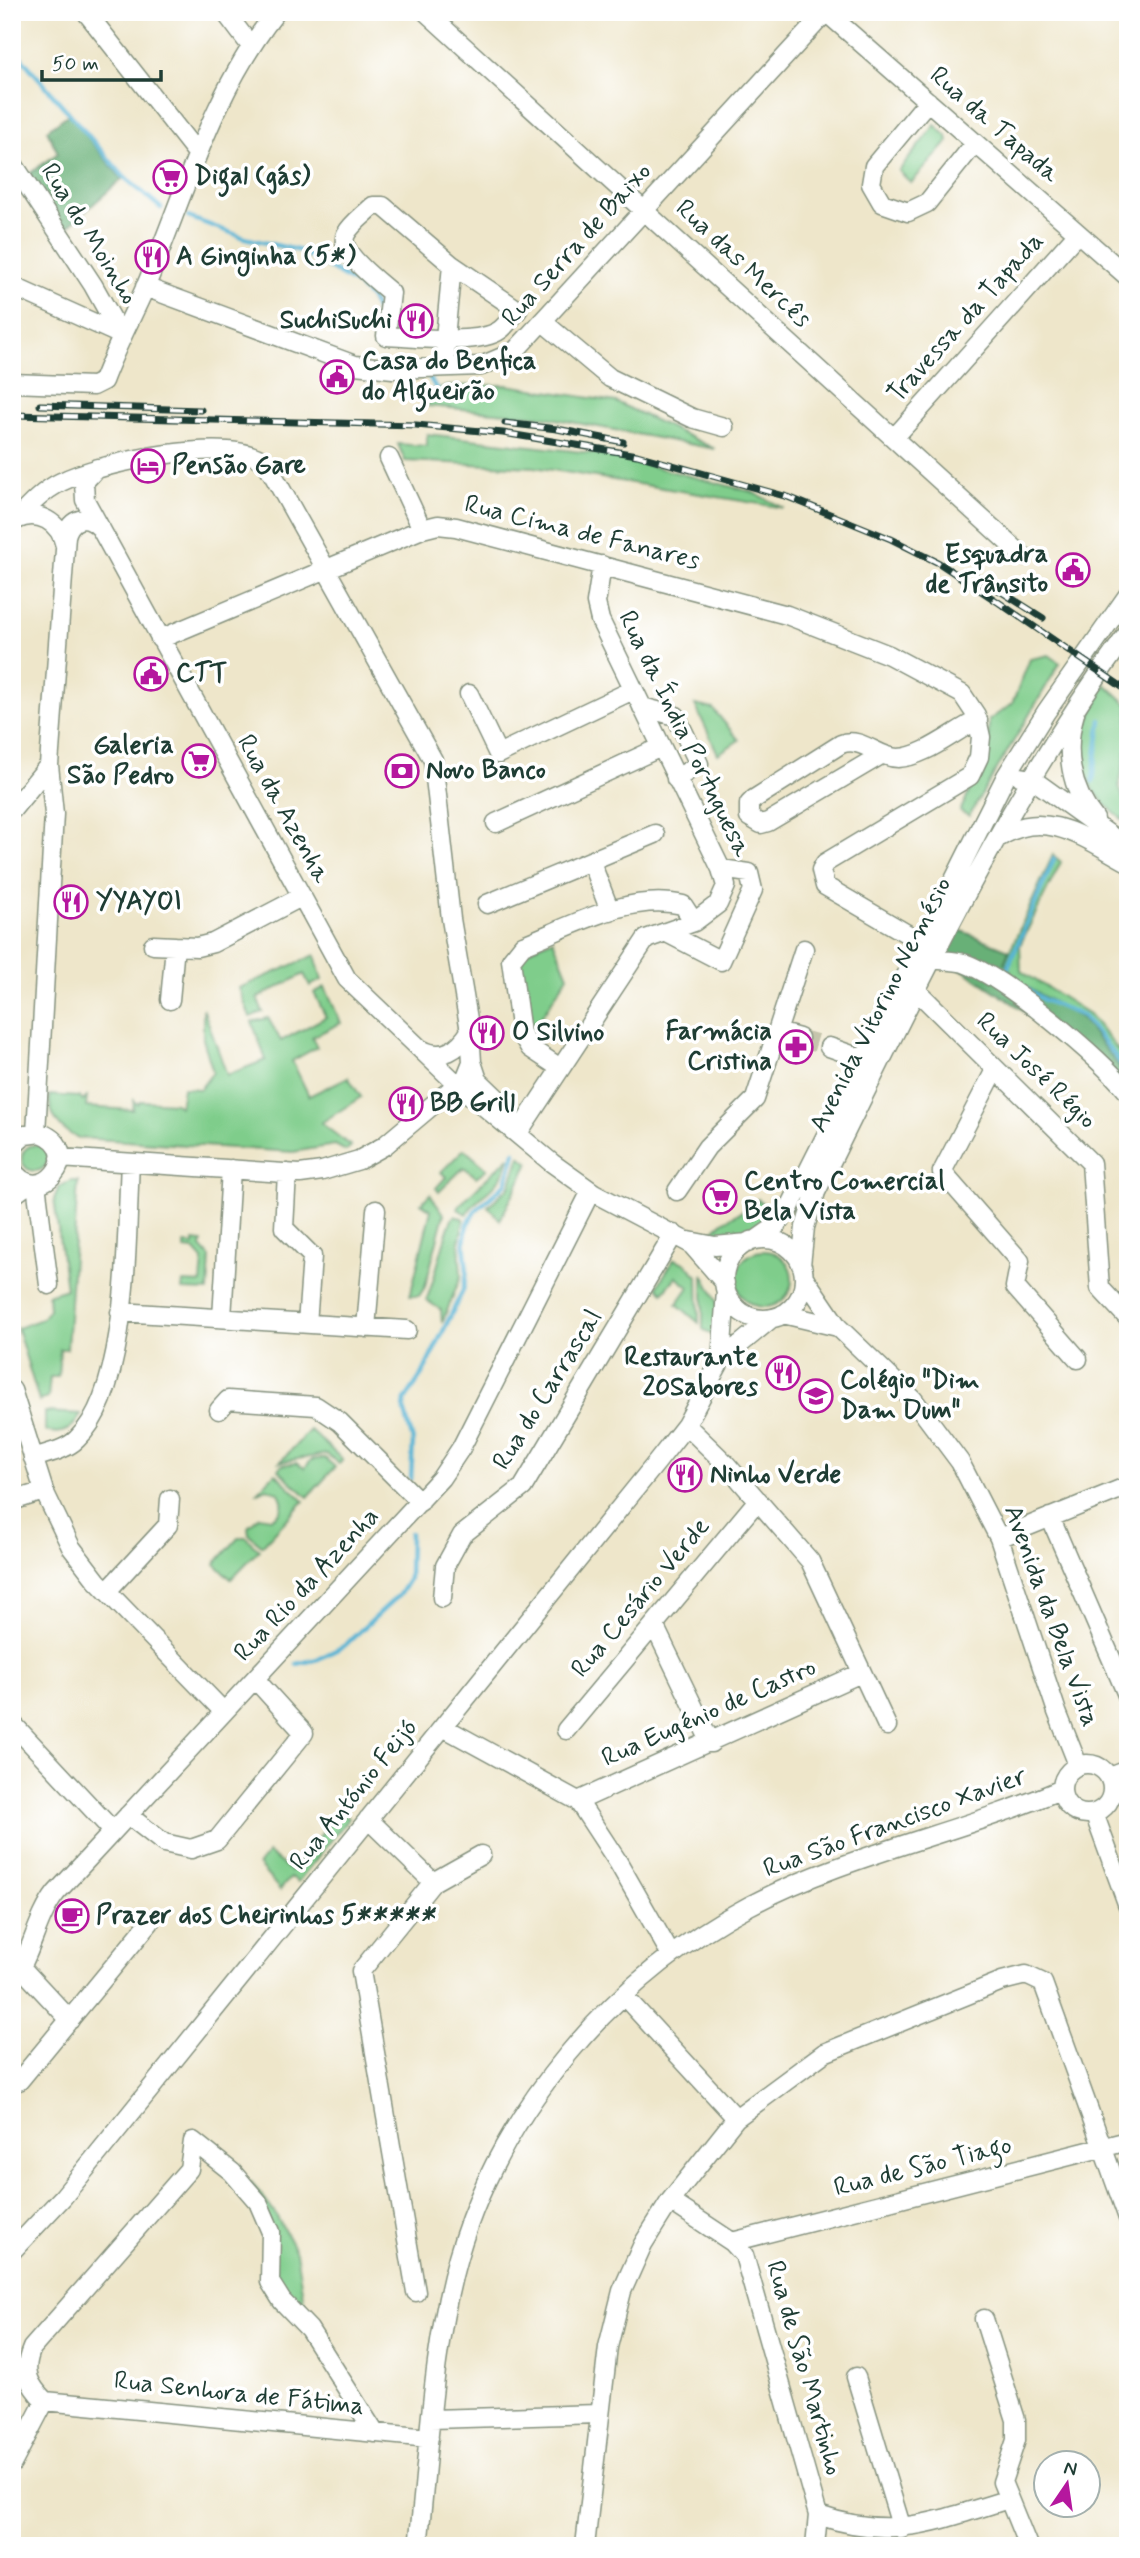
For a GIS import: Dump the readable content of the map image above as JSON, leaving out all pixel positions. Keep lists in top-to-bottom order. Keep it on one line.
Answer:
{"streets":{"street":["Rua da Tapada","Rua do Moinho","Rua Serra de Baixo","Rua das Mercês","Travessa da Tapada","Rua Cima de Fanares","Rua da Índia Portuguesa","Rua da Azenha","Avenida Vitorino Nemésio","Rua José Régio","Rua do Carrascal","Rua Rio da Azenha","Rua Cesário Verde","Avenida da Bela Vista","Rua Eugénio de Castro","Rua António Feijó","Rua São Francisco Xavier","Rua de São Tiago","Rua de São Martinho","Rua Senhora de Fátima"]},"crossings":[["Rua da Tapada","Rua Serra de Baixo"],["Rua da Tapada","Travessa da Tapada"],["Rua Serra de Baixo","Rua das Mercês"],["Rua das Mercês","Travessa da Tapada"],["Rua Cima de Fanares","Rua da Índia Portuguesa"],["Rua Cima de Fanares","Rua da Azenha"],["Avenida Vitorino Nemésio","Rua José Régio"],["Avenida Vitorino Nemésio","Avenida da Bela Vista"],["Avenida Vitorino Nemésio","Rua António Feijó"],["Avenida da Bela Vista","Rua António Feijó"],["Avenida da Bela Vista","Rua São Francisco Xavier"],["Rua São Francisco Xavier","Rua Senhora de Fátima"],["Rua de São Tiago","Rua de São Martinho"]],"places":{"supermarket":["Digal (gás)","Galeria São Pedro","Centro Comercial Bela Vista"],"restaurant":["A Ginginha (5*)","SuchiSuchi","YYAYOI","O Silvino","BB Grill","Restaurante 20Sabores","Ninho Verde"],"public building":["Casa do Benfica do Algueirão","Esquadra de Trânsito","CTT"],"hotel":["Pensão Gare"],"bank":["Novo Banco"],"pharmacy":["Farmácia Cristina"],"school or university":["Colégio \"Dim Dam Dum\""],"cafe":["Prazer dos Cheirinhos 5*****"]},"scale_bar":"50 m","north":"top"}
